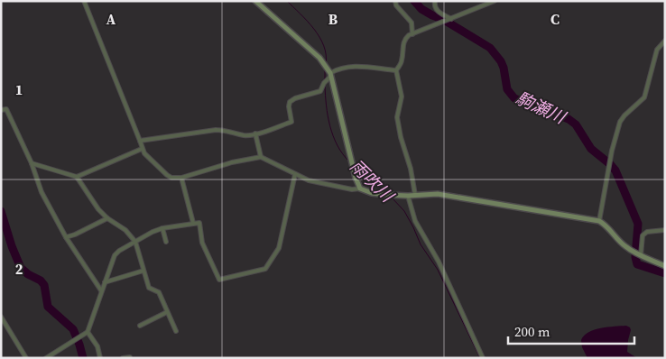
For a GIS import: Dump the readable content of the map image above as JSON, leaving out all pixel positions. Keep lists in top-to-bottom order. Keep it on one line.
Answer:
{"water":["駒瀬川","雨吹川"],"scale_bar":"200 m","grid":{"columns":["A","B","C"],"rows":["1","2"]}}
